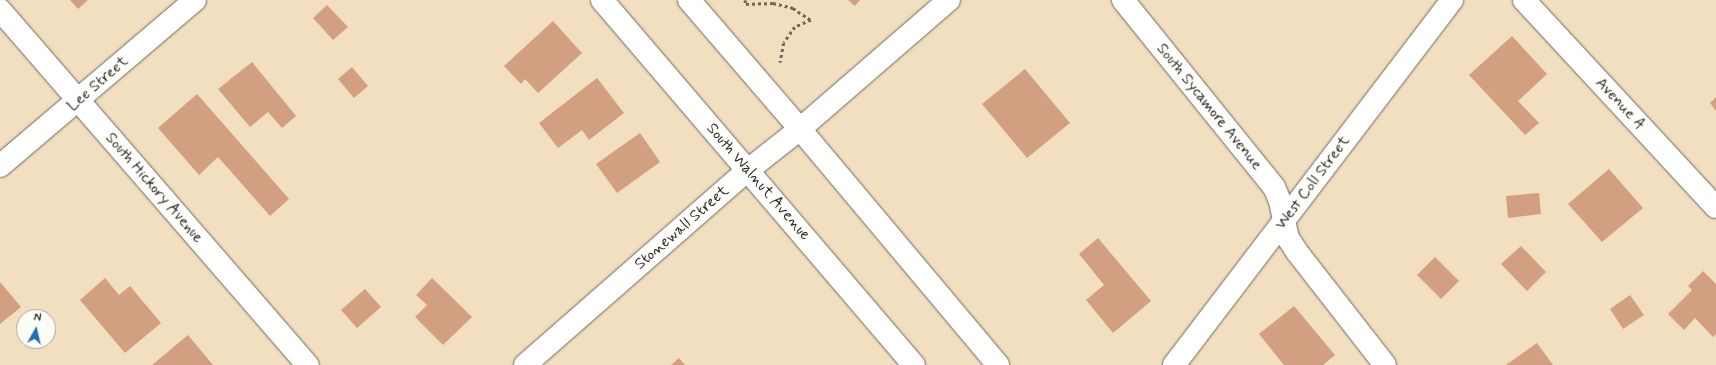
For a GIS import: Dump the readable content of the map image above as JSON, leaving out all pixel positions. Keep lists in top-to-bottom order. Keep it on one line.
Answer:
{"streets":{"street":["Lee Street","Avenue A","South Sycamore Avenue","South Walnut Avenue","West Coll Street","South Hickory Avenue","Stonewall Street"]},"crossings":[["Lee Street","South Hickory Avenue"],["South Sycamore Avenue","West Coll Street"],["South Walnut Avenue","Stonewall Street"]],"north":"top"}
